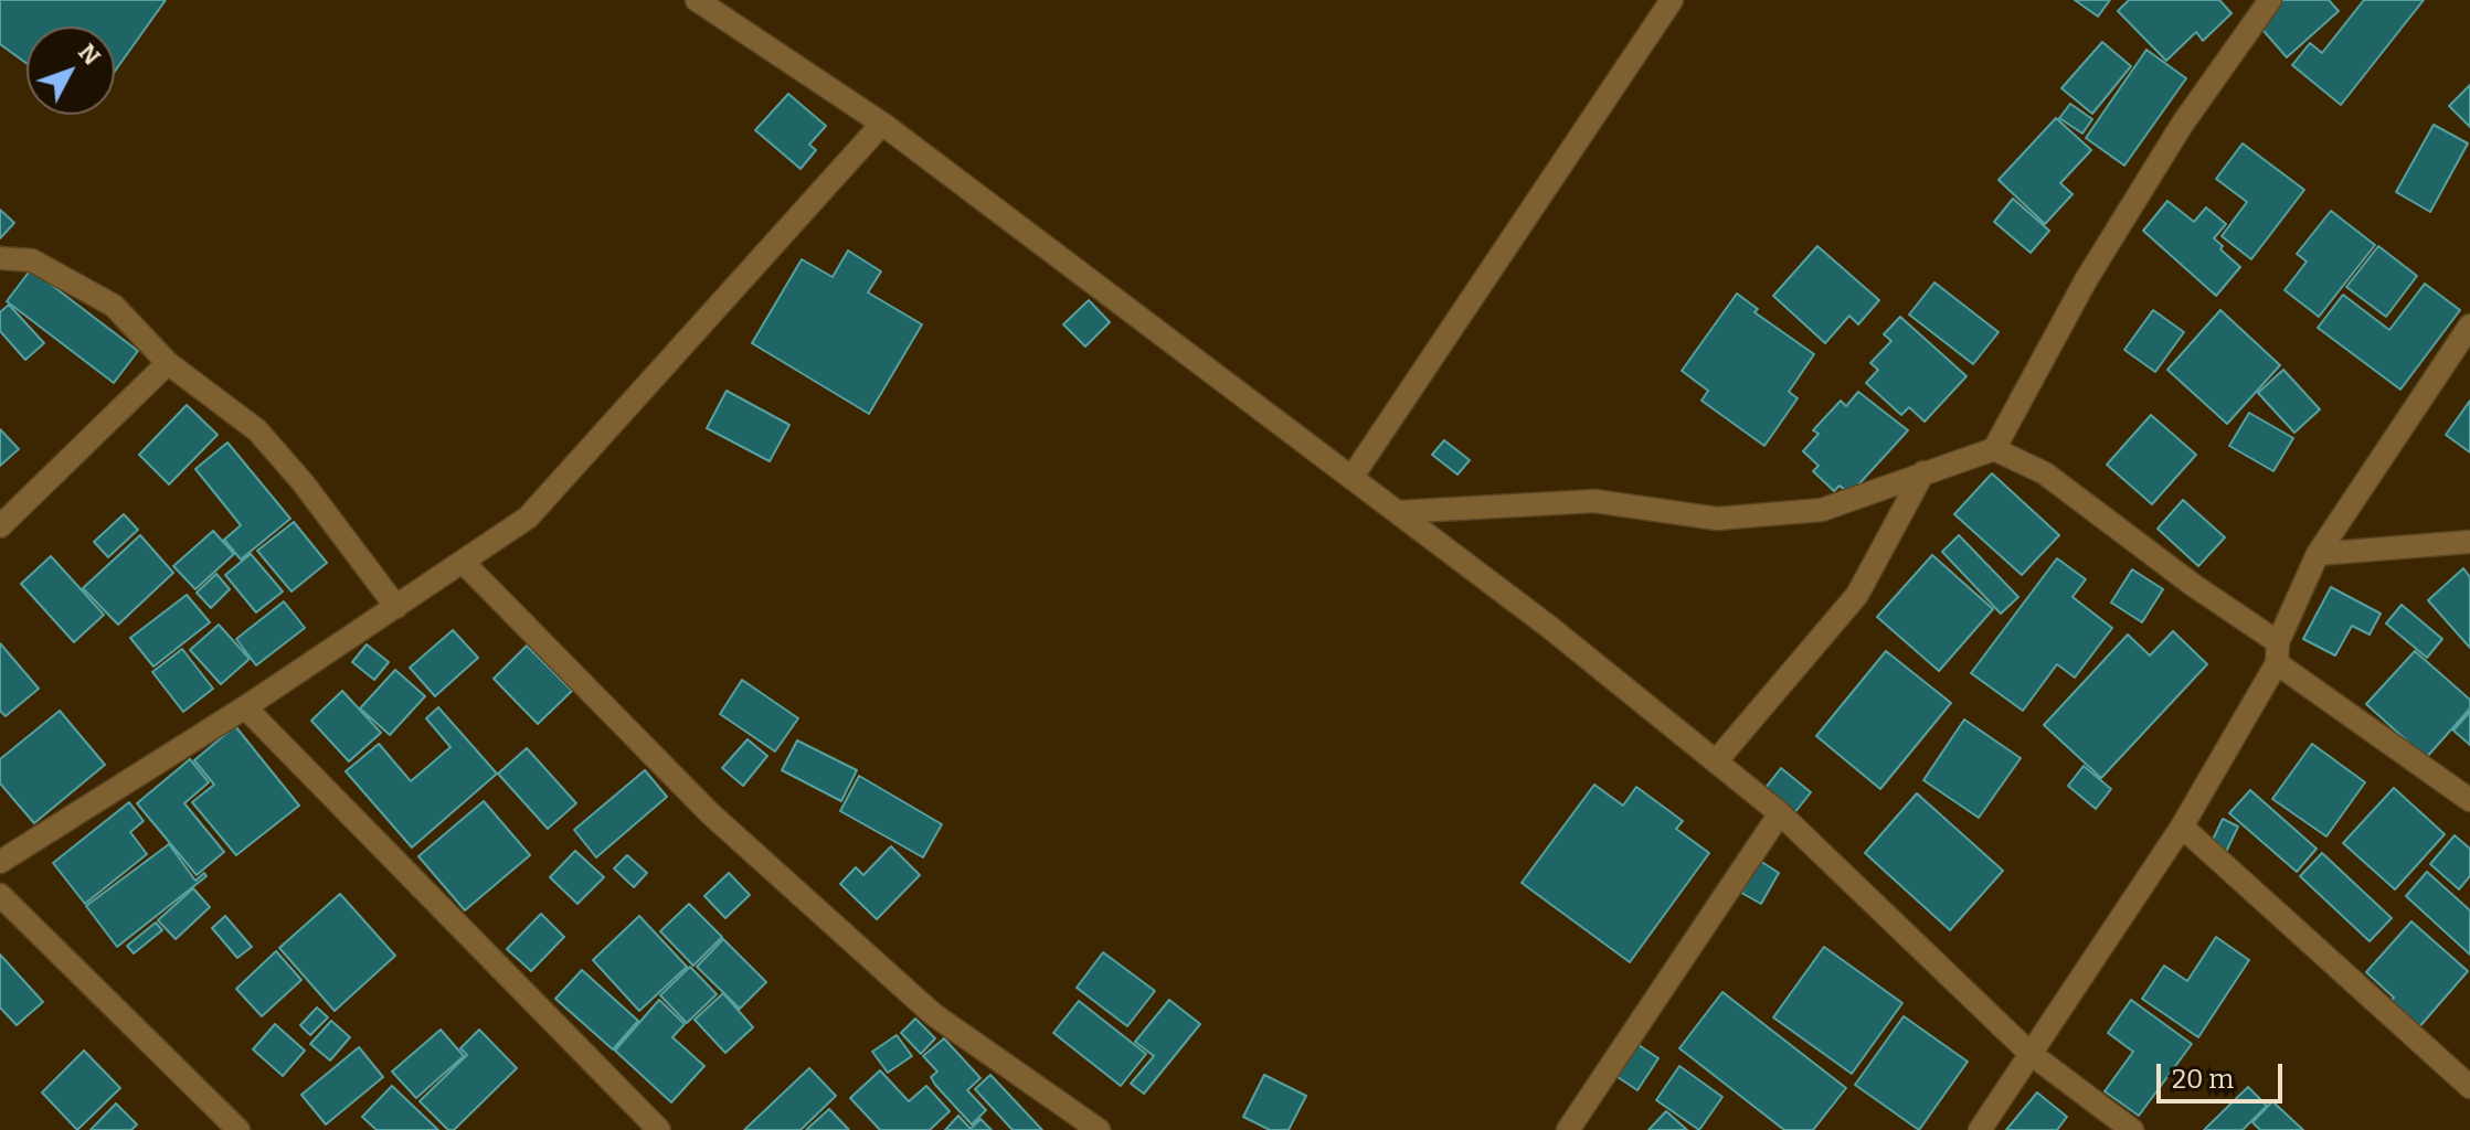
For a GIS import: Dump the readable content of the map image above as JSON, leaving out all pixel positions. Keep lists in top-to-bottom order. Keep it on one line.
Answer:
{"scale_bar":"20 m","north":"top right"}
